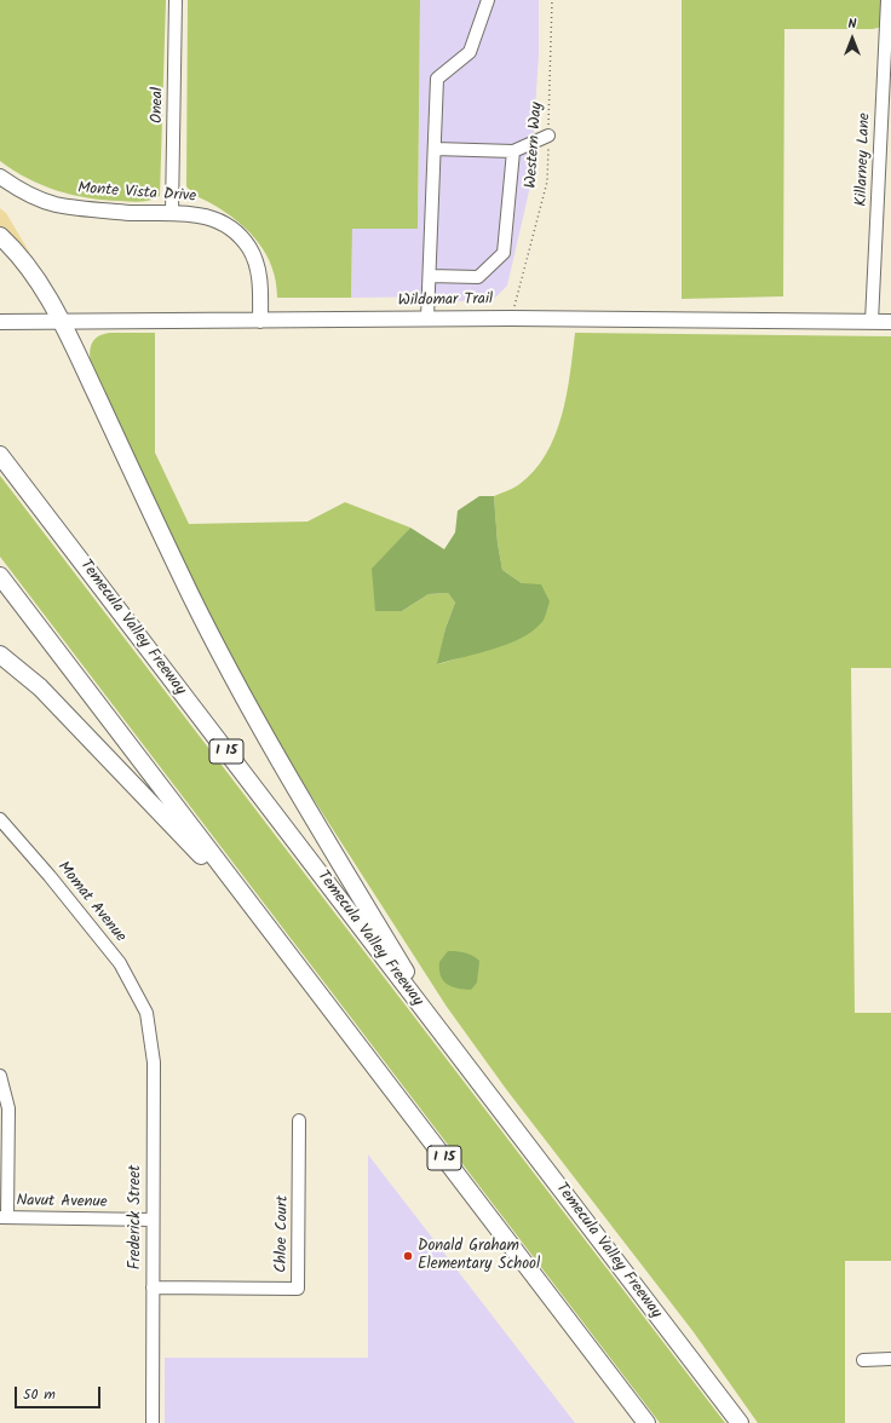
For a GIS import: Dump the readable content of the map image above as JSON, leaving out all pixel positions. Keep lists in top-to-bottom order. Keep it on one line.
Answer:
{"streets":{"highway":["Temecula Valley Freeway","I 15"],"main road":["Monte Vista Drive","Wildomar Trail"],"street":["Oneal","Killarney Lane","Momat Avenue","Navut Avenue","Frederick Street","Chloe Court"],"path":["Western Way"]},"crossings":[["Oneal","Monte Vista Drive"],["Western Way","Wildomar Trail"],["Killarney Lane","Wildomar Trail"],["Monte Vista Drive","Wildomar Trail"],["Momat Avenue","Frederick Street"],["Navut Avenue","Frederick Street"],["Frederick Street","Chloe Court"]],"places":["Donald Graham Elementary School"],"scale_bar":"50 m","north":"top"}
